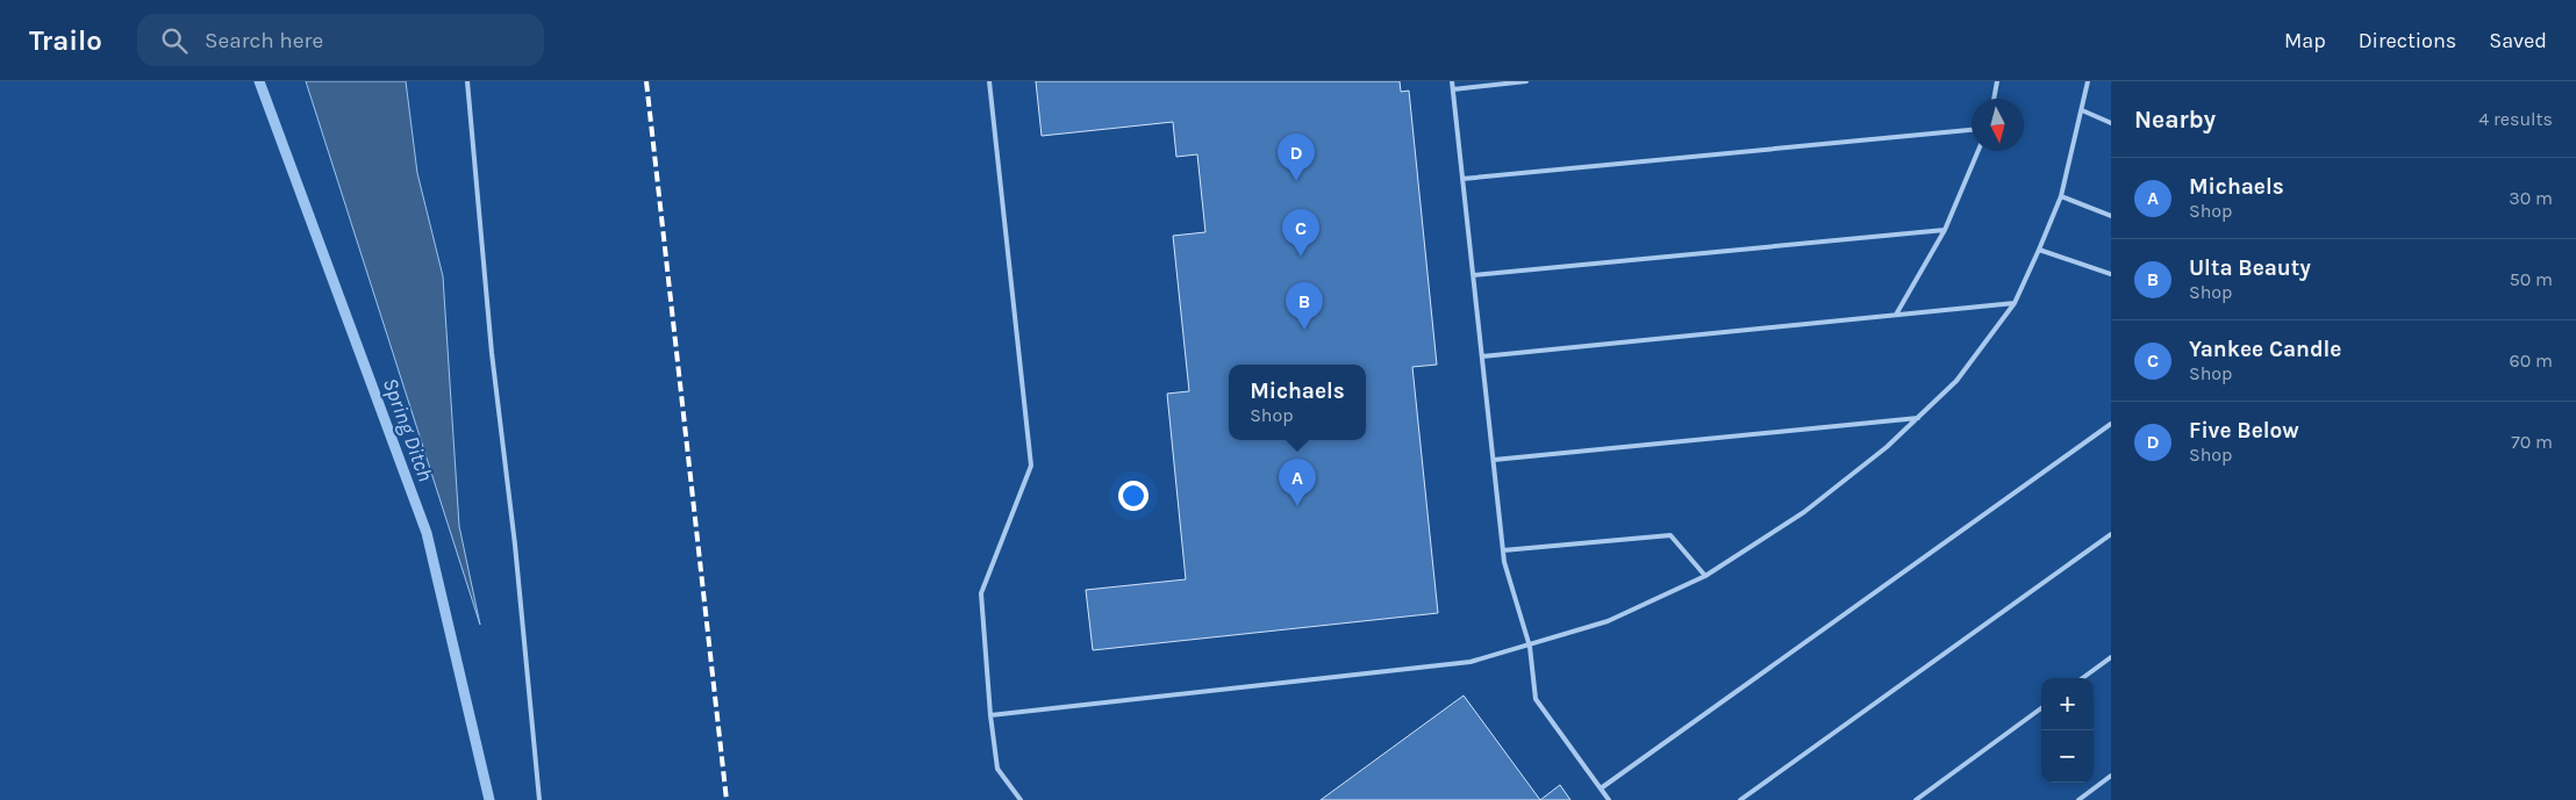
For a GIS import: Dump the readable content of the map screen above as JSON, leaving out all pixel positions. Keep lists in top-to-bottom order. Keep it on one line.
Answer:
{"water":["Spring Ditch"],"north":"bottom","page":{"header":"Trailo","search":"Search here","nav":["Map","Directions","Saved"],"heading":["Nearby","4 results"],"pins":["D","C","B","A"],"list":[{"mark":"A","name":"Michaels","note":"Shop","value":"30 m"},{"mark":"B","name":"Ulta Beauty","note":"Shop","value":"50 m"},{"mark":"C","name":"Yankee Candle","note":"Shop","value":"60 m"},{"mark":"D","name":"Five Below","note":"Shop","value":"70 m"}],"popup":["Michaels","Shop"],"map_buttons":["+","−"]}}
